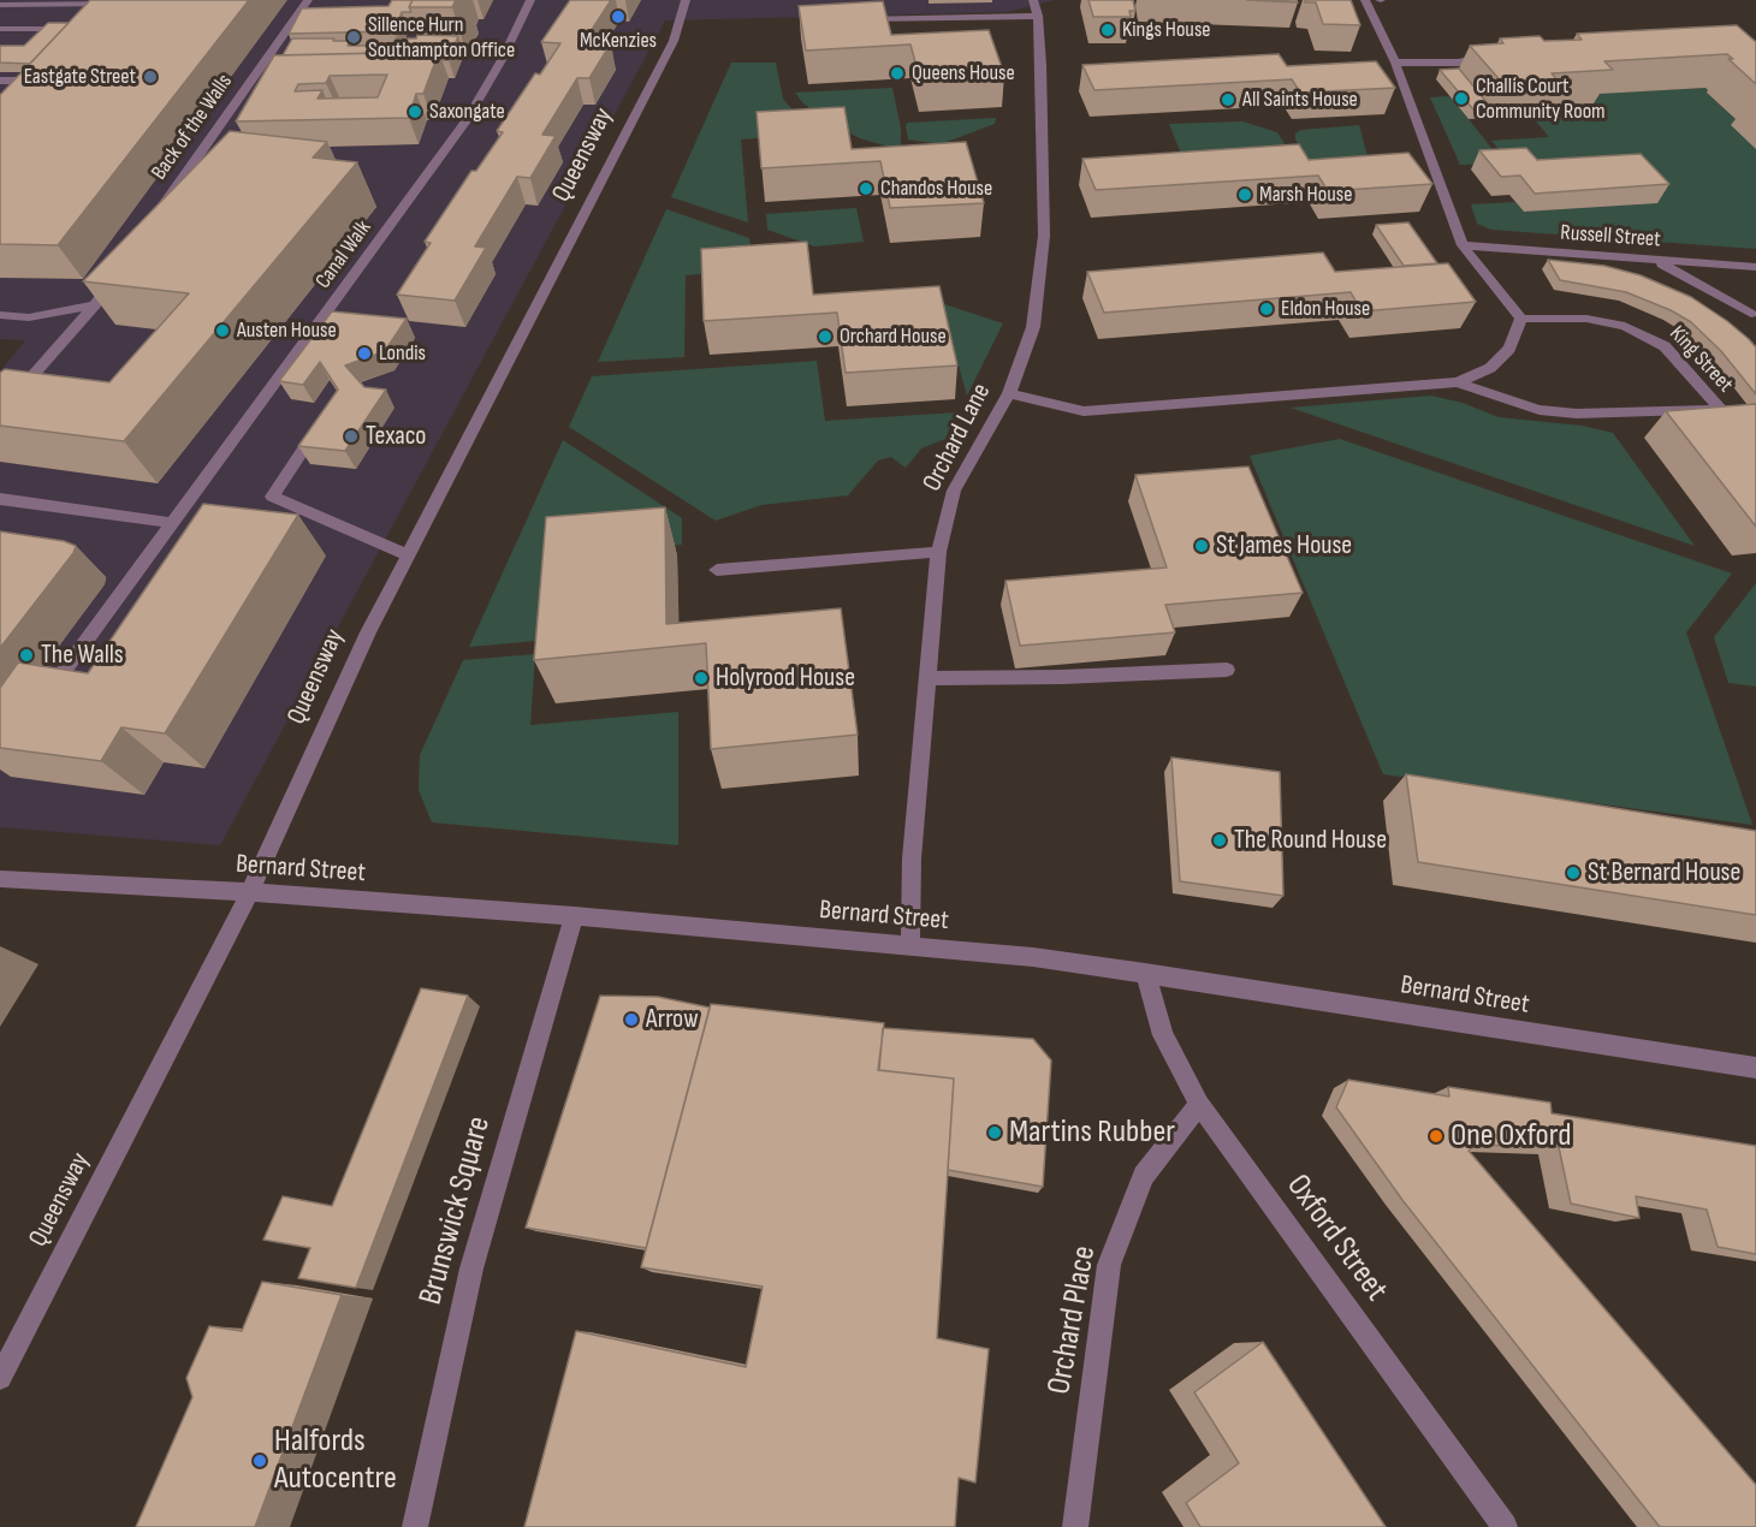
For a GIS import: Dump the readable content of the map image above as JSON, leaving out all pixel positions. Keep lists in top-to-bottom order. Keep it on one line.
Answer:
{"streets":{"street":["Back of the Walls","Queensway","Russell Street","Canal Walk","King Street","Orchard Lane","Bernard Street","Brunswick Square","Oxford Street","Orchard Place"]},"crossings":[["Queensway","Bernard Street"],["King Street","Orchard Lane"],["Orchard Lane","Bernard Street"],["Bernard Street","Brunswick Square"],["Bernard Street","Oxford Street"],["Oxford Street","Orchard Place"]],"places":["McKenzies","Kings House","Sillence Hurn Southampton Office","Queens House","Eastgate Street","Challis Court Community Room","All Saints House","Saxongate","Chandos House","Marsh House","Eldon House","Austen House","Orchard House","Londis","Texaco","St James House","The Walls","Holyrood House","The Round House","St Bernard House","Arrow","Martins Rubber","One Oxford","Halfords Autocentre"]}
